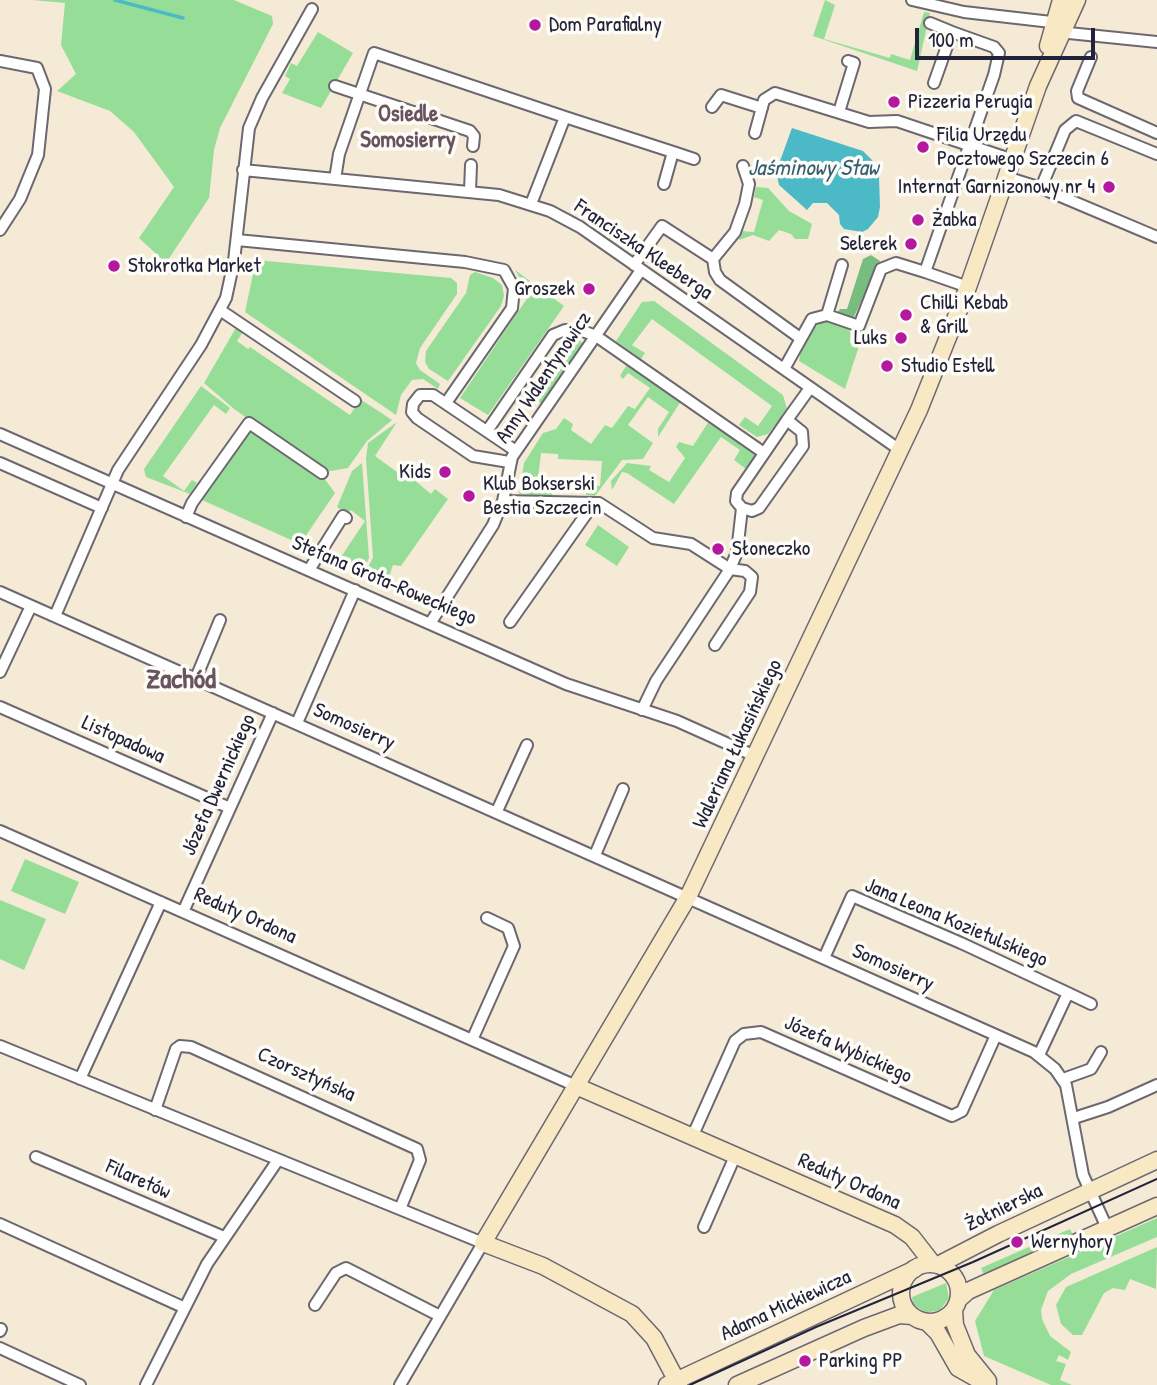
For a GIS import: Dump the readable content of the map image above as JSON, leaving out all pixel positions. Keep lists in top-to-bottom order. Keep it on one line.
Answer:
{"streets":{"street":["Franciszka Kleeberga","Anny Walentynowicz","Stefana Grota-Roweckiego","Somosierry","Listopadowa","Waleriana Łukasińskiego","Józefa Dwernickiego","Reduty Ordona","Jana Leona Kozietulskiego","Józefa Wybickiego","Czorsztyńska","Filaretów","Żołnierska","Adama Mickiewicza"]},"crossings":[["Franciszka Kleeberga","Anny Walentynowicz"],["Franciszka Kleeberga","Waleriana Łukasińskiego"],["Anny Walentynowicz","Stefana Grota-Roweckiego"],["Stefana Grota-Roweckiego","Waleriana Łukasińskiego"],["Somosierry","Waleriana Łukasińskiego"],["Somosierry","Józefa Dwernickiego"],["Somosierry","Jana Leona Kozietulskiego"],["Somosierry","Józefa Wybickiego"],["Somosierry","Żołnierska"],["Listopadowa","Józefa Dwernickiego"],["Waleriana Łukasińskiego","Reduty Ordona"],["Józefa Dwernickiego","Reduty Ordona"],["Reduty Ordona","Józefa Wybickiego"],["Reduty Ordona","Żołnierska"],["Reduty Ordona","Adama Mickiewicza"],["Żołnierska","Adama Mickiewicza"]],"districts":["Osiedle Somosierry","Zachód"],"water":["Jaśminowy Staw"],"places":["Dom Parafialny","Pizzeria Perugia","Filia Urzędu Pocztowego Szczecin 6","Internat Garnizonowy nr 4","Żabka","Selerek","Stokrotka Market","Groszek","Chilli Kebab & Grill","Luks","Studio Estell","Kids","Klub Bokserski Bestia Szczecin","Słoneczko","Wernyhory","Parking PP"],"scale_bar":"100 m"}
